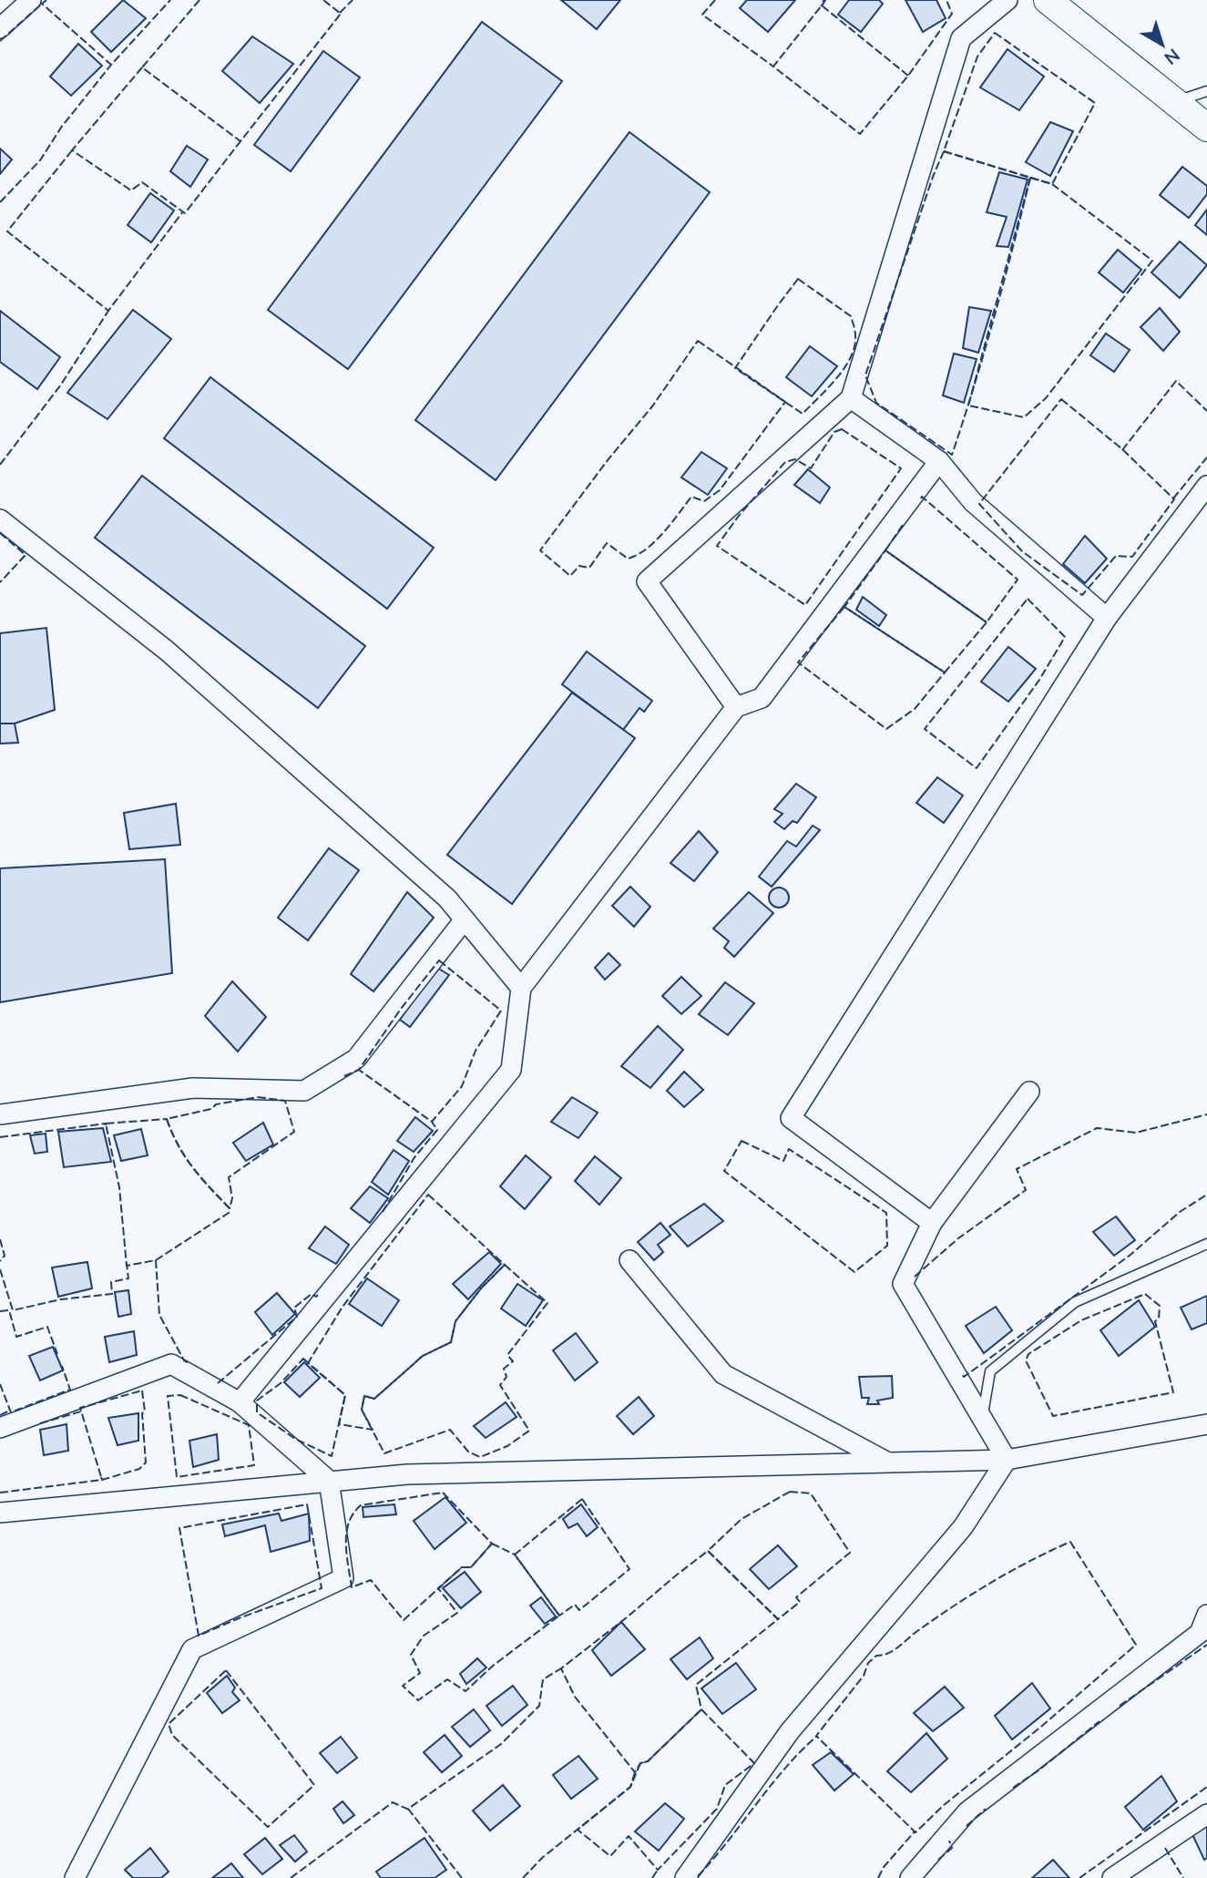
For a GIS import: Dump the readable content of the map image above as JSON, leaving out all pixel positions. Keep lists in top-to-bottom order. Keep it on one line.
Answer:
{"north":"bottom right"}
